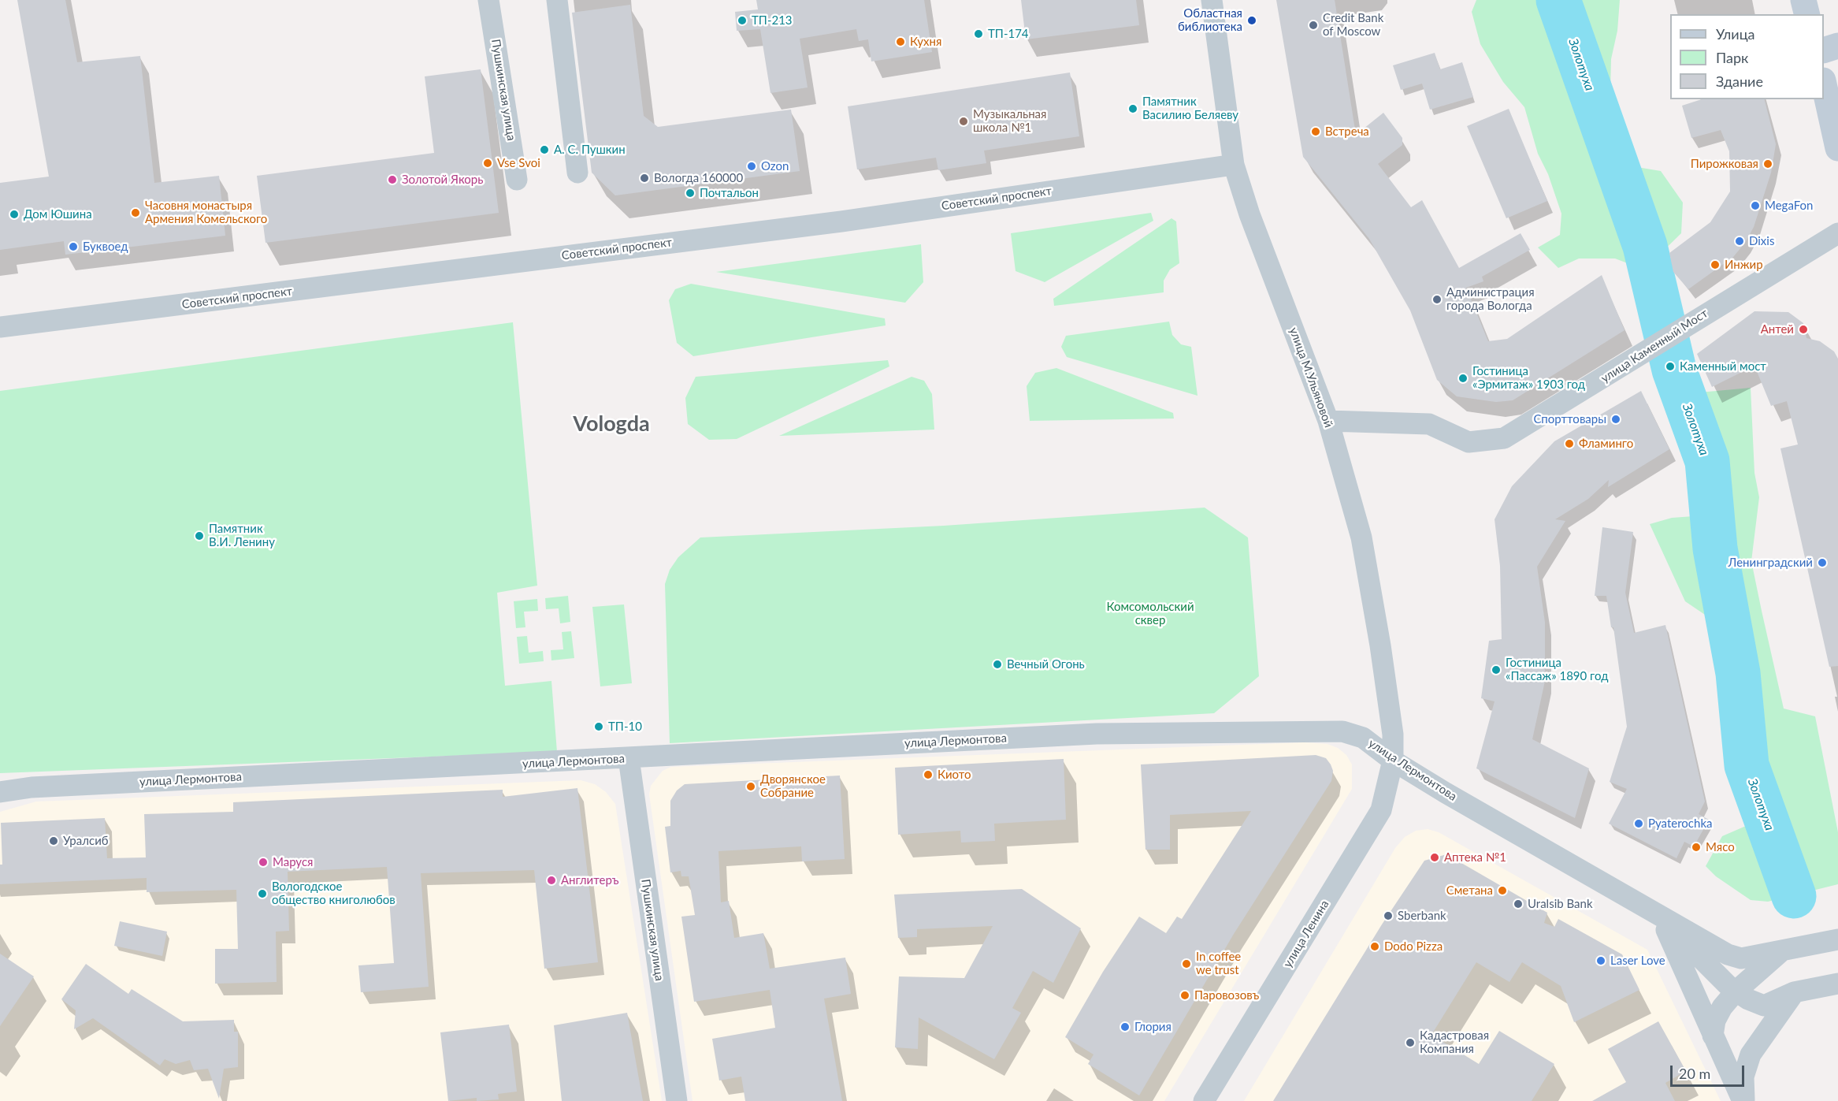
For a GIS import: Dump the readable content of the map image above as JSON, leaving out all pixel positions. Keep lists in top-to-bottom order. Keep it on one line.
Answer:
{"streets":{"street":["Пушкинская улица","Советский проспект","улица Каменный Мост","улица М.Ульяновой","улица Лермонтова","улица Ленина"]},"crossings":[["Пушкинская улица","улица Лермонтова"],["Советский проспект","улица М.Ульяновой"],["улица Каменный Мост","улица М.Ульяновой"],["улица М.Ульяновой","улица Лермонтова"],["улица М.Ульяновой","улица Ленина"],["улица Лермонтова","улица Ленина"]],"districts":["Vologda"],"water":["Золотуха"],"parks":["Комсомольский сквер"],"places":["ТП-213","Областная библиотека","Credit Bank of Moscow","ТП-174","Кухня","Памятник Василию Беляеву","Музыкальная школа №1","Встреча","А. С. Пушкин","Vse Svoi","Пирожковая","Ozon","Вологда 160000","Золотой Якорь","Почтальон","MegaFon","Часовня монастыря Армения Комельского","Дом Юшина","Dixis","Буквоед","Инжир","Администрация города Вологда","Антей","Каменный мост","Гостиница «Эрмитаж» 1903 год","Спорттовары","Фламинго","Памятник В.И. Ленину","Ленинградский","Вечный Огонь","Гостиница «Пассаж» 1890 год","ТП-10","Киото","Дворянское Собрание","Pyaterochka","Уралсиб","Мясо","Аптека №1","Маруся","Англитеръ","Сметана","Вологодское общество книголюбов","Uralsib Bank","Sberbank","Dodo Pizza","Laser Love","In coffee we trust","Паровозовъ","Глория","Кадастровая Компания"],"legend":["Улица","Парк","Здание"],"scale_bar":"20 m"}
